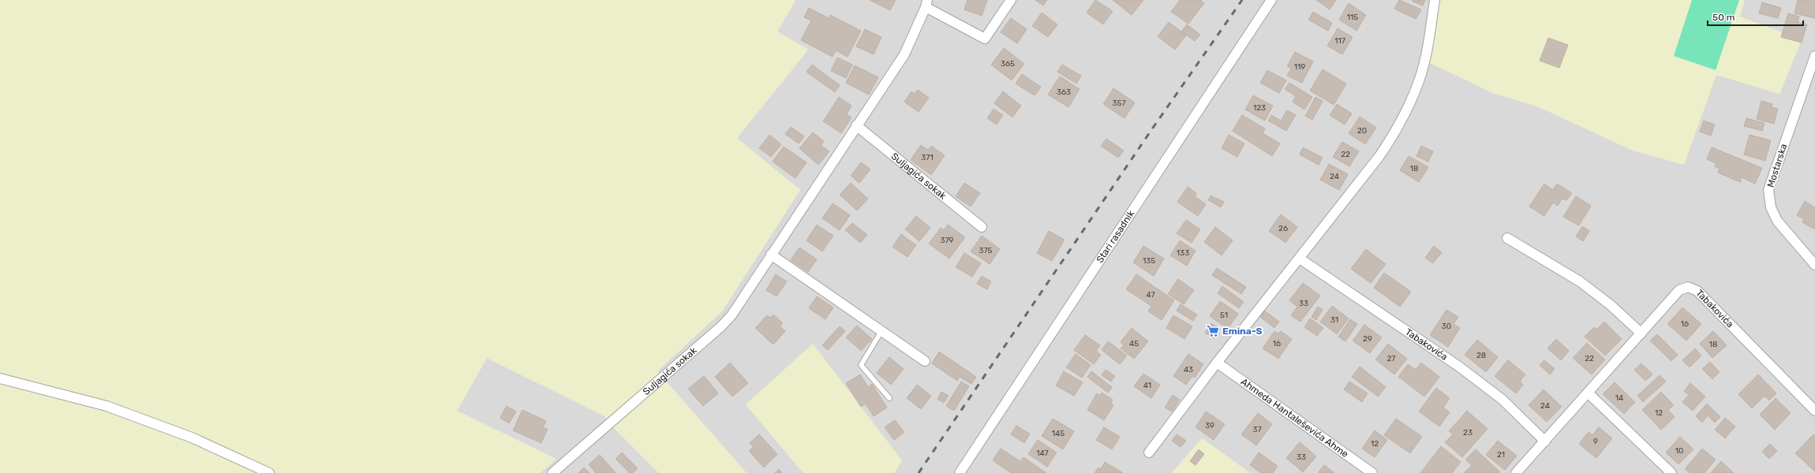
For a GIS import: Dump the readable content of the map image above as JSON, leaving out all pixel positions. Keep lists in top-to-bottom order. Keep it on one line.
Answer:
{"streets":{"street":["Mostarska","Suljagića sokak","Stari rasadnik","Tabakovića","Ahmeda Hantaleševića Ahme"]},"places":{"supermarket":["Emina-S"]},"house_numbers":["115","117","365","119","363","357","123","20","22","371","18","24","26","379","375","133","135","47","33","51","31","16","30","29","45","16","18","28","27","22","43","41","14","24","12","39","37","23","145","9","12","10","147","21","33"],"scale_bar":"50 m"}
